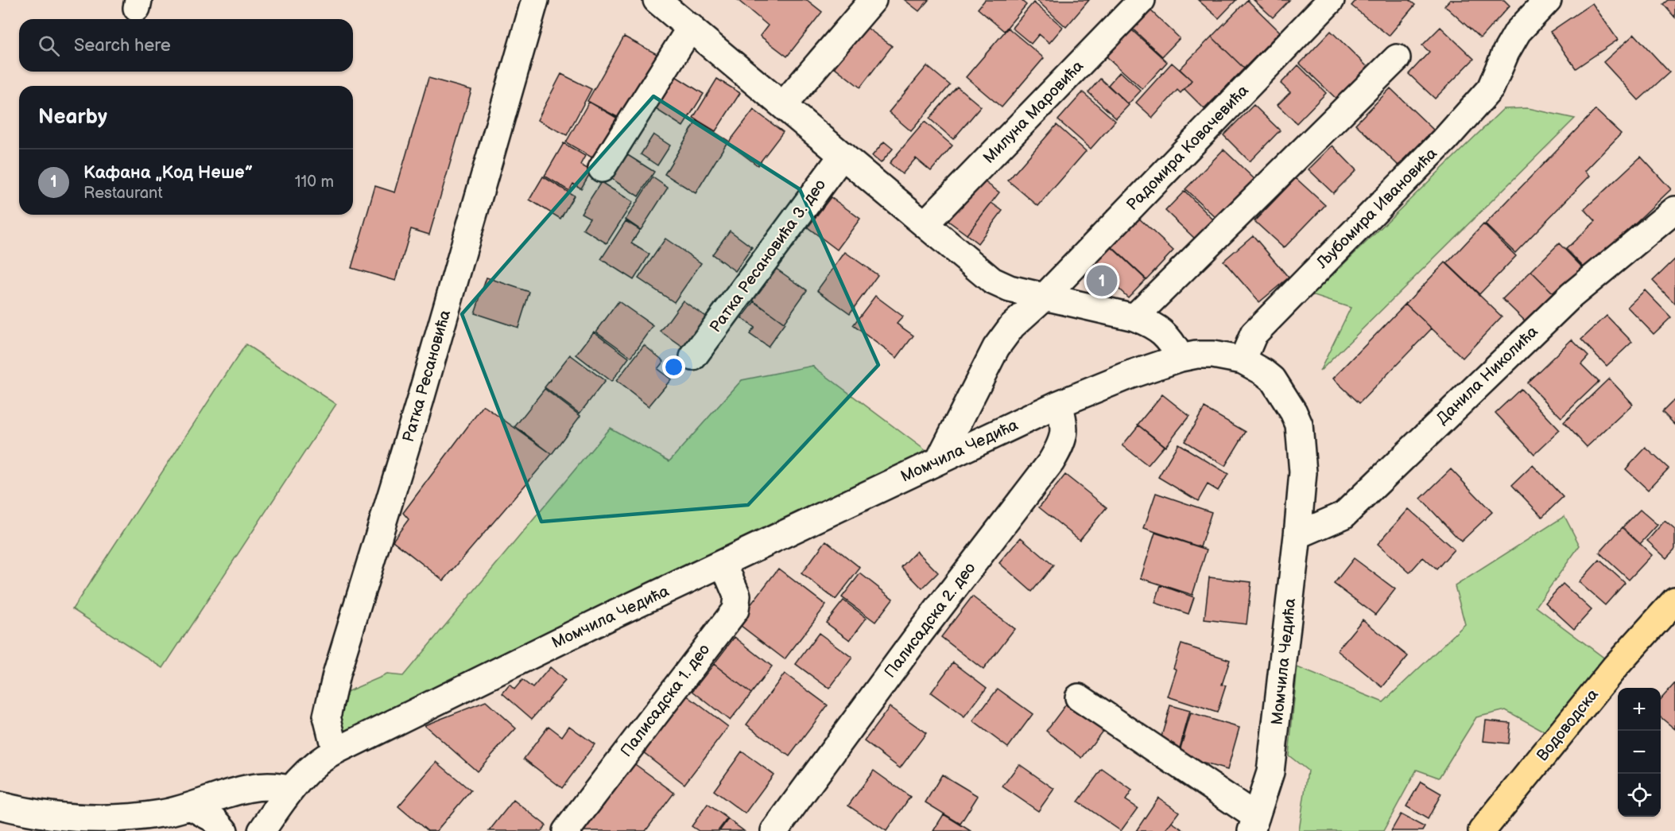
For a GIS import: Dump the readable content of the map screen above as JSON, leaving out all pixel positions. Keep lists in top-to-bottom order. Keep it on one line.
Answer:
{"streets":{"main road":["Водоводска"],"street":["Милуна Маровића","Радомира Ковачевића","Љубомира Ивановића","Ратка Ресановића 3. део","Данила Николића","Ратка Ресановића","Момчила Чедића","Палисадска 2. део","Палисадска 1. део"]},"crossings":[["Љубомира Ивановића","Момчила Чедића"],["Данила Николића","Момчила Чедића"],["Ратка Ресановића","Момчила Чедића"],["Момчила Чедића","Палисадска 2. део"],["Момчила Чедића","Палисадска 1. део"]],"page":{"search":"Search here","heading":"Nearby","list":[{"mark":"1","name":"Кафана „Код Неше”","note":"Restaurant","value":"110 m"}],"pins":"1","map_buttons":["+","−"]}}
